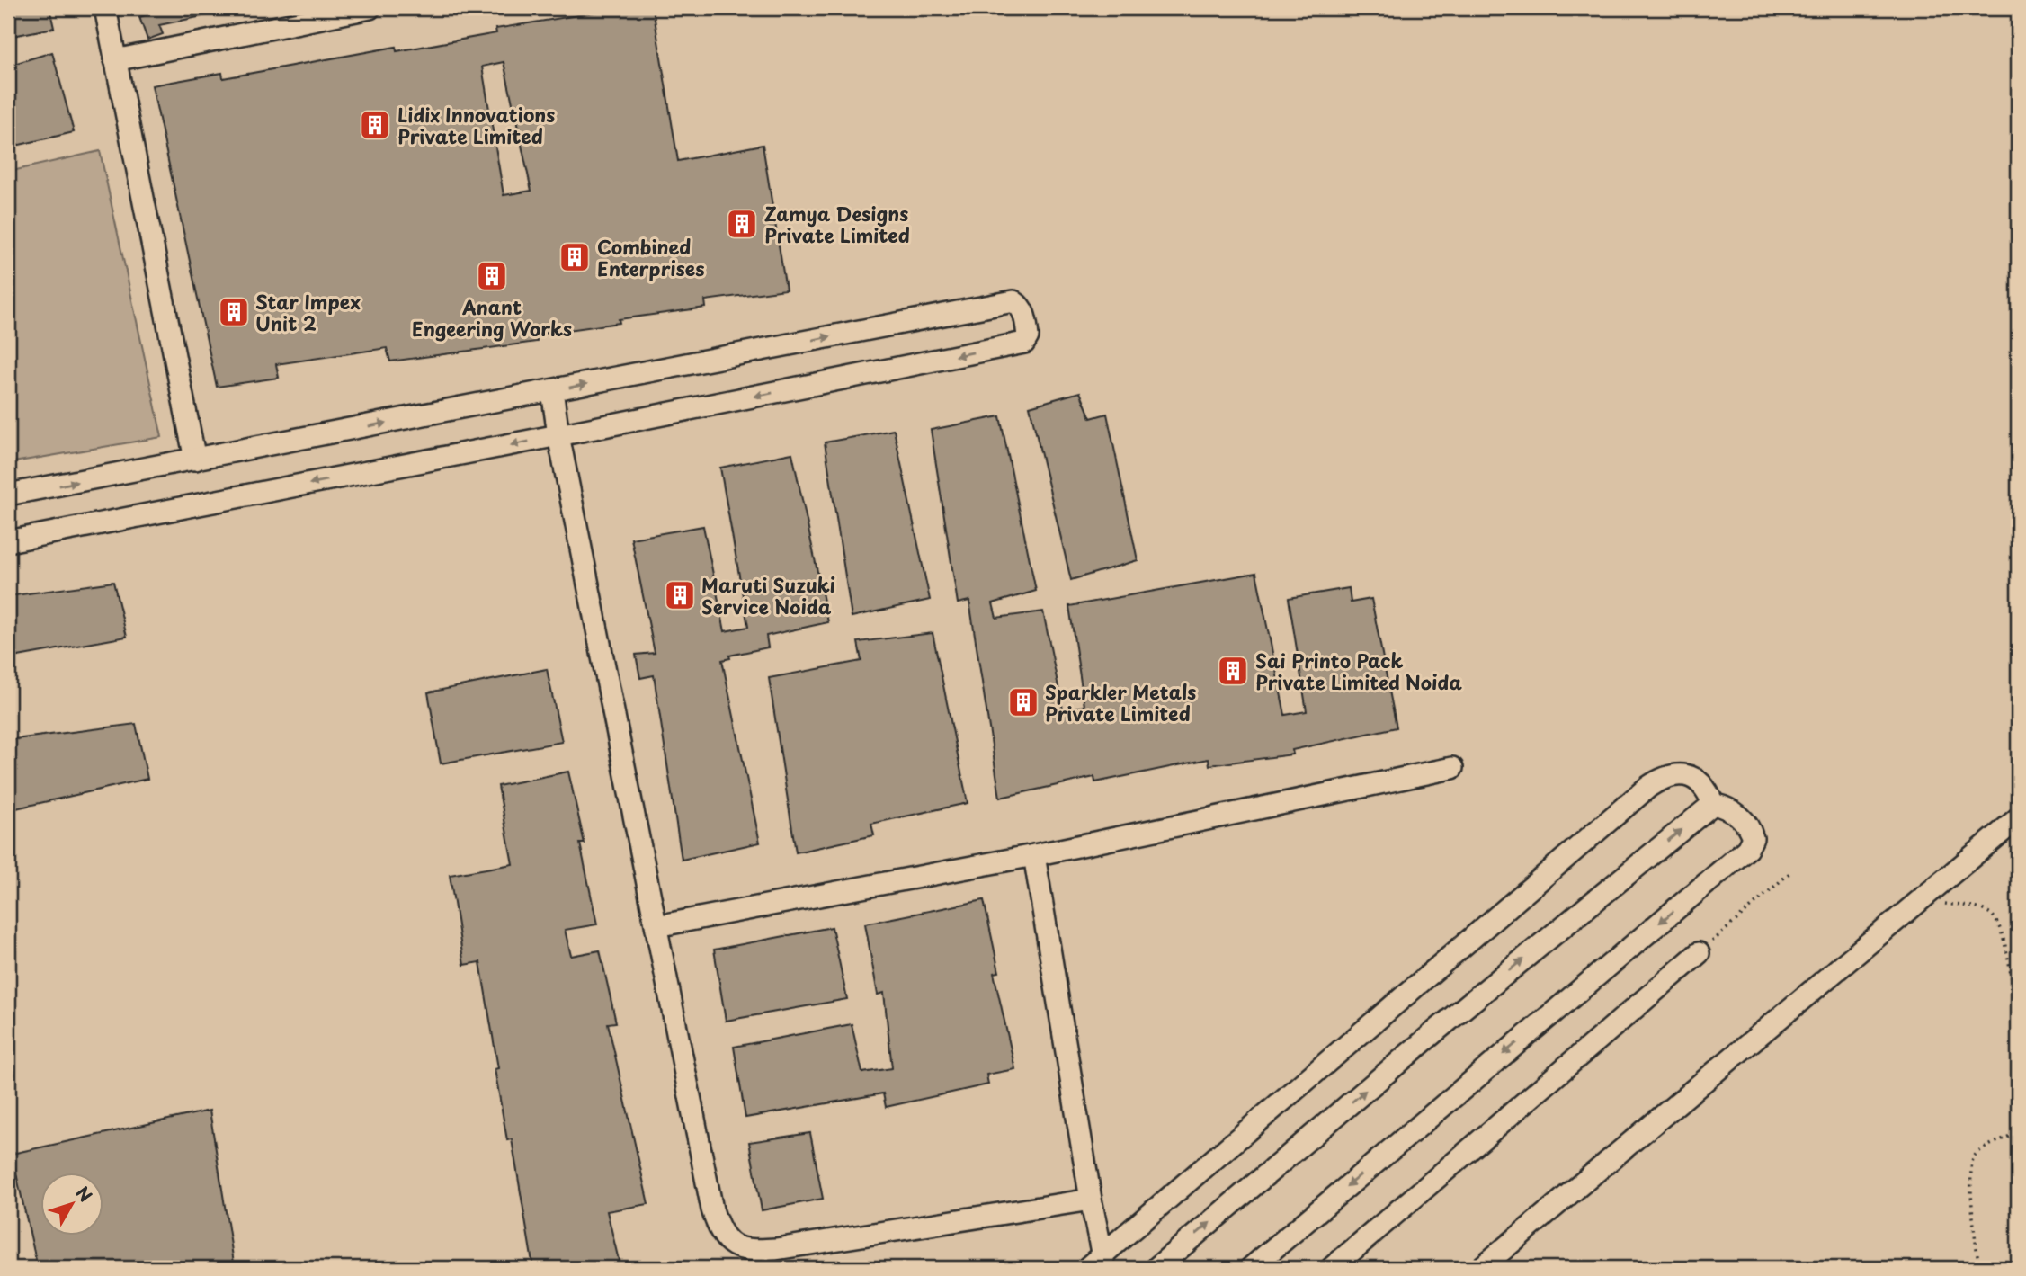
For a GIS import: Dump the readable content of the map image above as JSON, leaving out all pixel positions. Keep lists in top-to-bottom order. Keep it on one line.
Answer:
{"places":{"building":["Lidix Innovations Private Limited","Zamya Designs Private Limited","Combined Enterprises","Anant Engeering Works","Star Impex Unit 2","Maruti Suzuki Service Noida","Sai Printo Pack Private Limited Noida","Sparkler Metals Private Limited"]},"north":"top right"}
